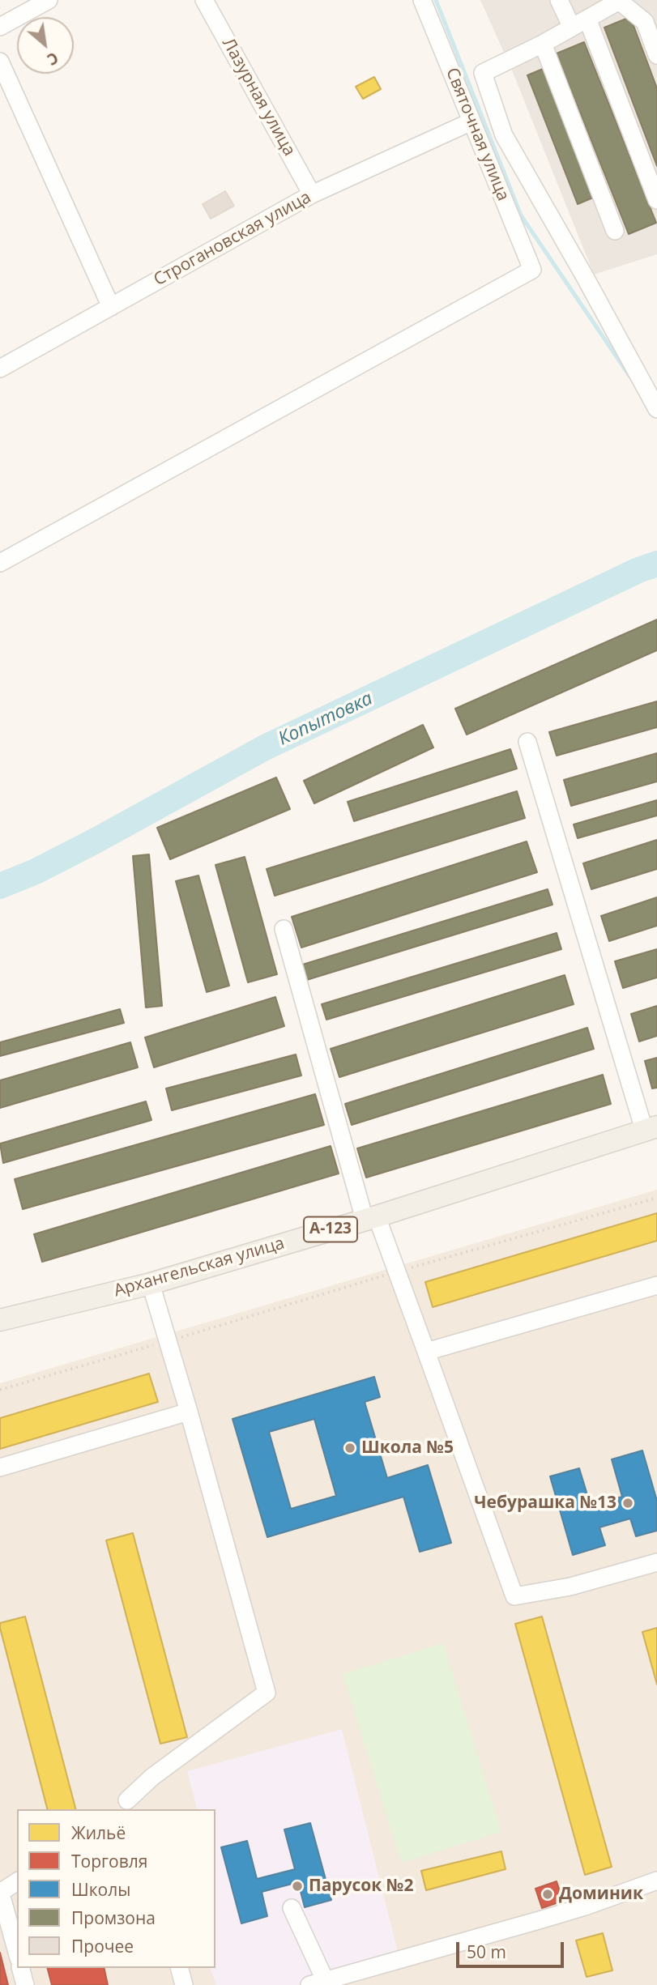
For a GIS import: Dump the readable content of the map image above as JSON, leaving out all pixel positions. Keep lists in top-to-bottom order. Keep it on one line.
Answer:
{"streets":{"main road":["А-123","Архангельская улица"],"street":["Лазурная улица","Святочная улица","Строгановская улица"]},"crossings":[["Лазурная улица","Строгановская улица"],["Святочная улица","Строгановская улица"]],"water":["Копытовка"],"places":["Школа №5","Чебурашка №13","Парусок №2","Доминик"],"legend":["Жильё","Торговля","Школы","Промзона","Прочее"],"scale_bar":"50 m","north":"bottom right"}
